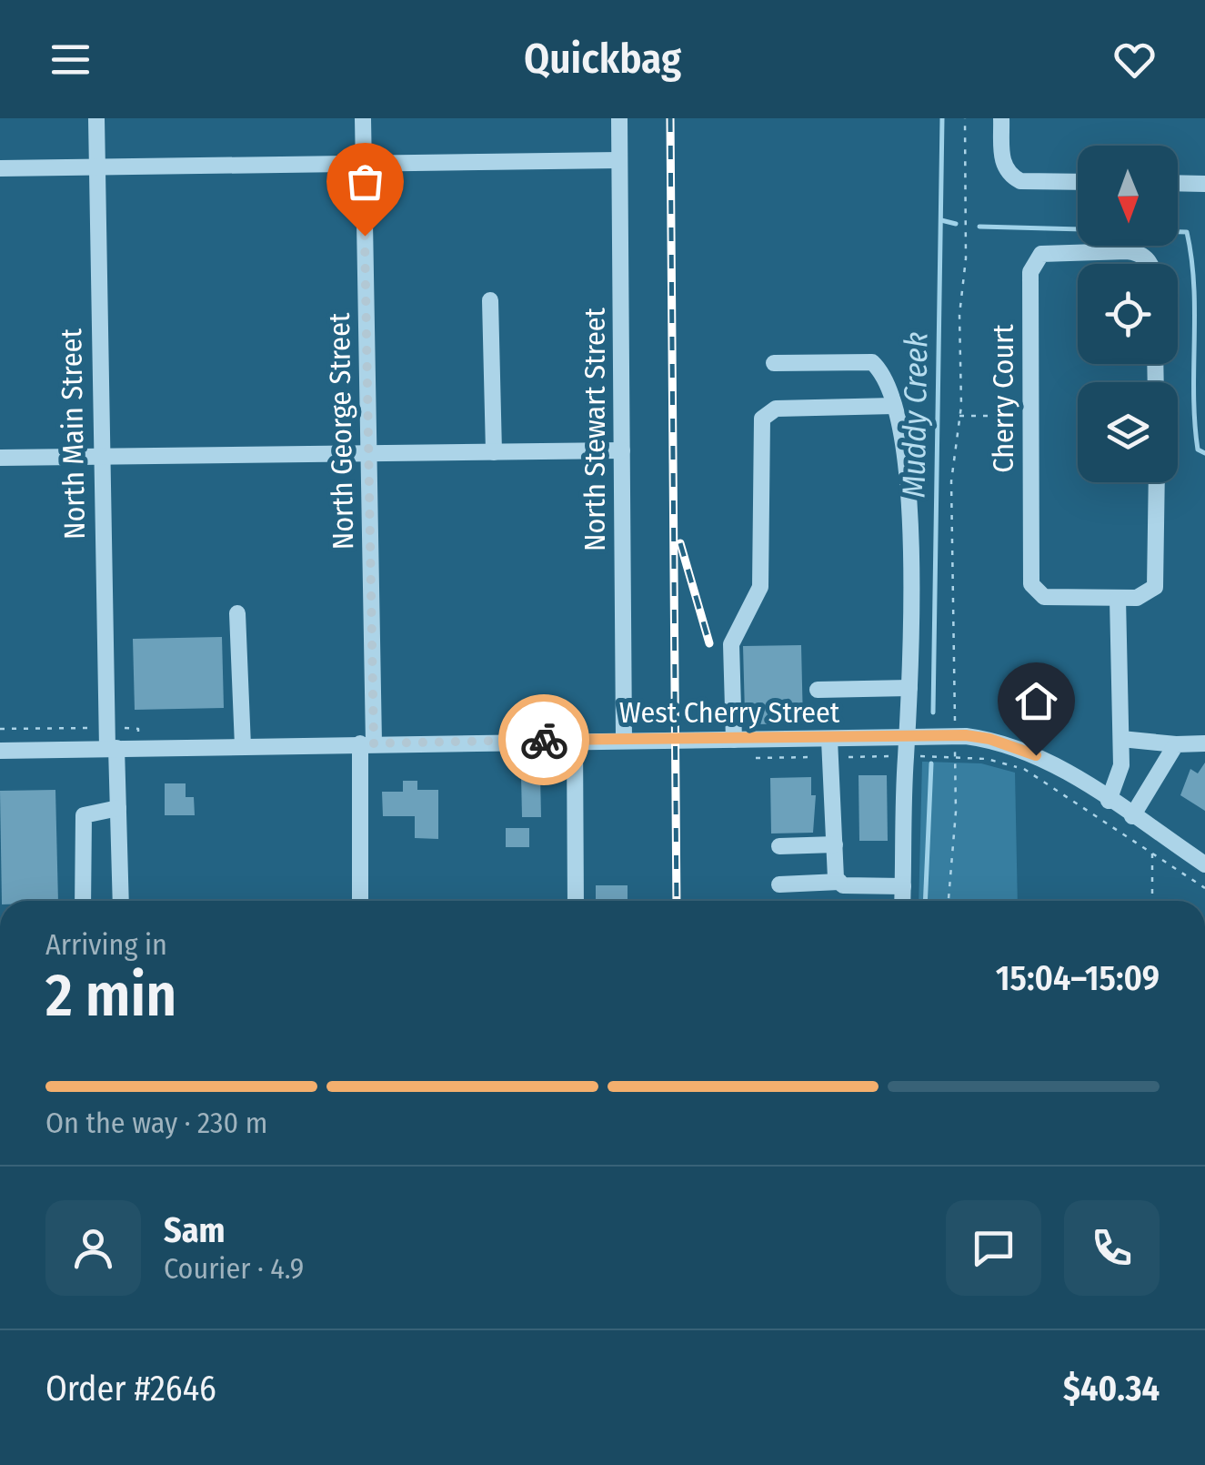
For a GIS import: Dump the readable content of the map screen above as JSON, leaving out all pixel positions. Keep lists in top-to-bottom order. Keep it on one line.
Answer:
{"streets":{"street":["Cherry Court","North Stewart Street","North George Street","North Main Street","West Cherry Street"]},"crossings":[["North Stewart Street","West Cherry Street"],["North George Street","West Cherry Street"],["North Main Street","West Cherry Street"]],"water":["Muddy Creek"],"north":"bottom","page":{"header":"Quickbag","heading":["2 min","Arriving in","15:04–15:09"],"panel":["Sam","Courier · 4.9","Order #2646","$40.34"],"bar":"On the way · 230 m"}}
